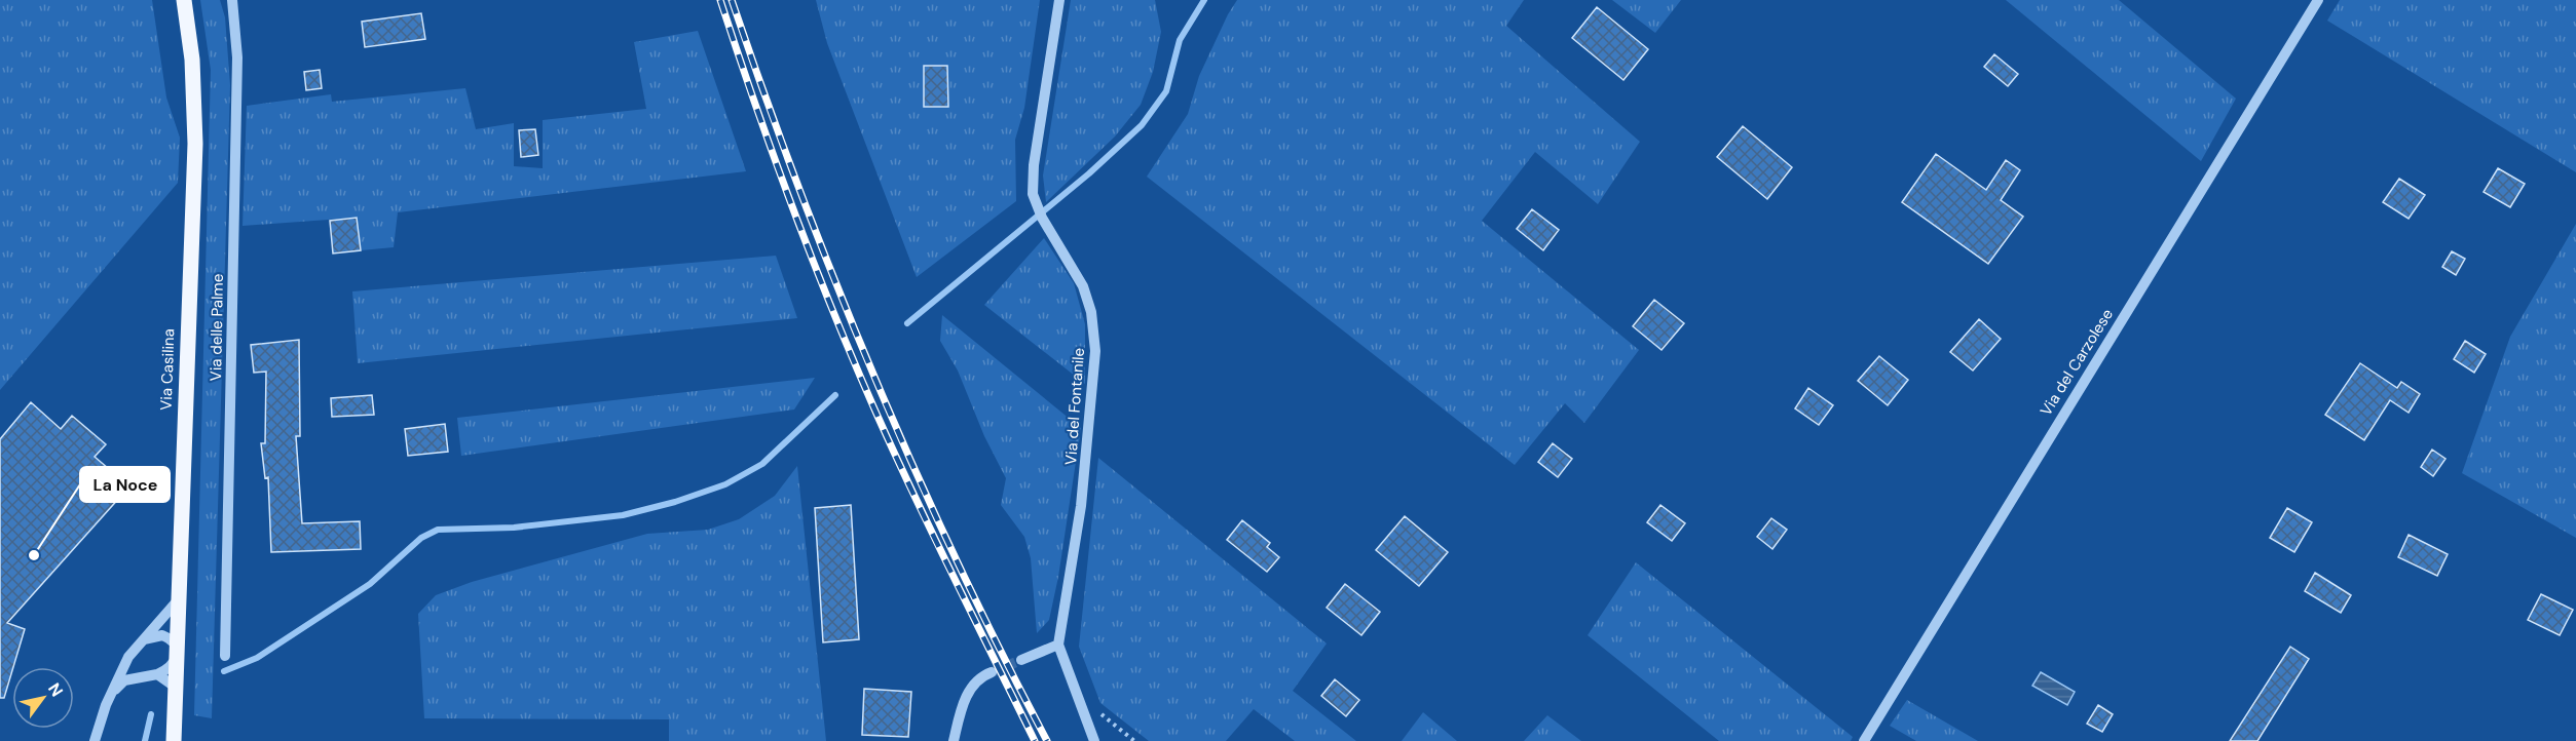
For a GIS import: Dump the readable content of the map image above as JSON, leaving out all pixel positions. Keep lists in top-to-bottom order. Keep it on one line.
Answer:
{"streets":{"main road":["Via Casilina"],"street":["Via delle Palme","Via del Carzolese","Via del Fontanile"]},"places":["La Noce"],"north":"top right"}
